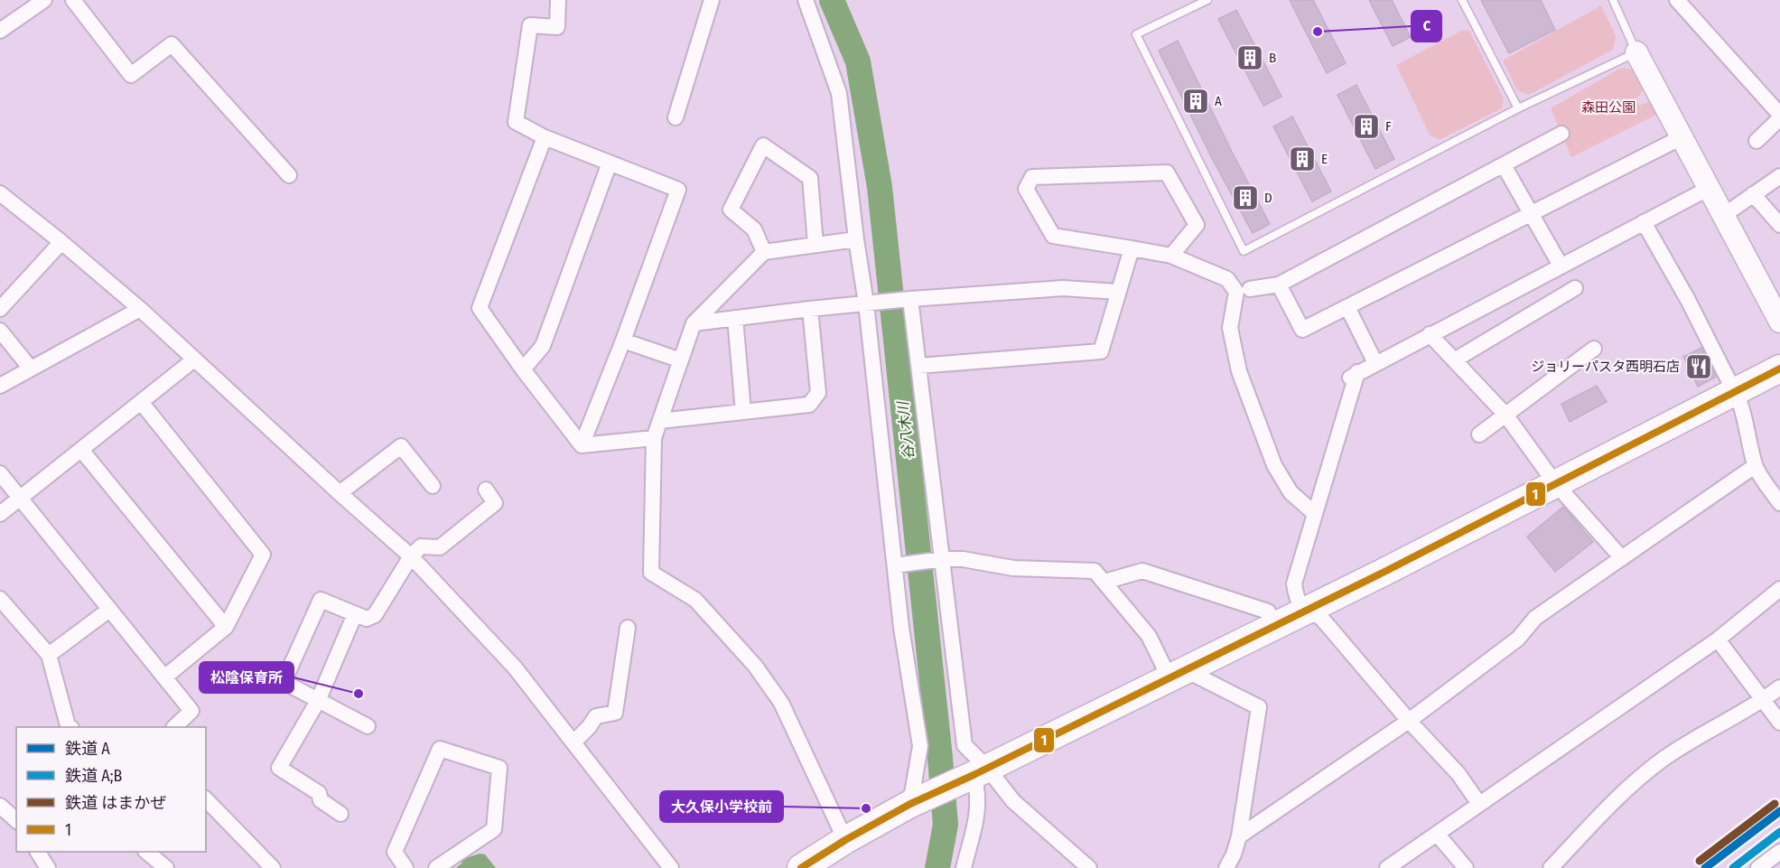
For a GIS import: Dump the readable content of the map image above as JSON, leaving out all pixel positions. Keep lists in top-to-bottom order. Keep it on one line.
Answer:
{"water":["谷八木川"],"parks":["森田公園"],"places":{"other":["C","松陰保育所","大久保小学校前"],"building":["B","A","F","E","D"],"restaurant":["ジョリーパスタ西明石店"]},"lines":["transit line 1","rail line はまかぜ","rail line A","rail line A;B"],"legend":["鉄道 A","鉄道 A;B","鉄道 はまかぜ","1"]}
